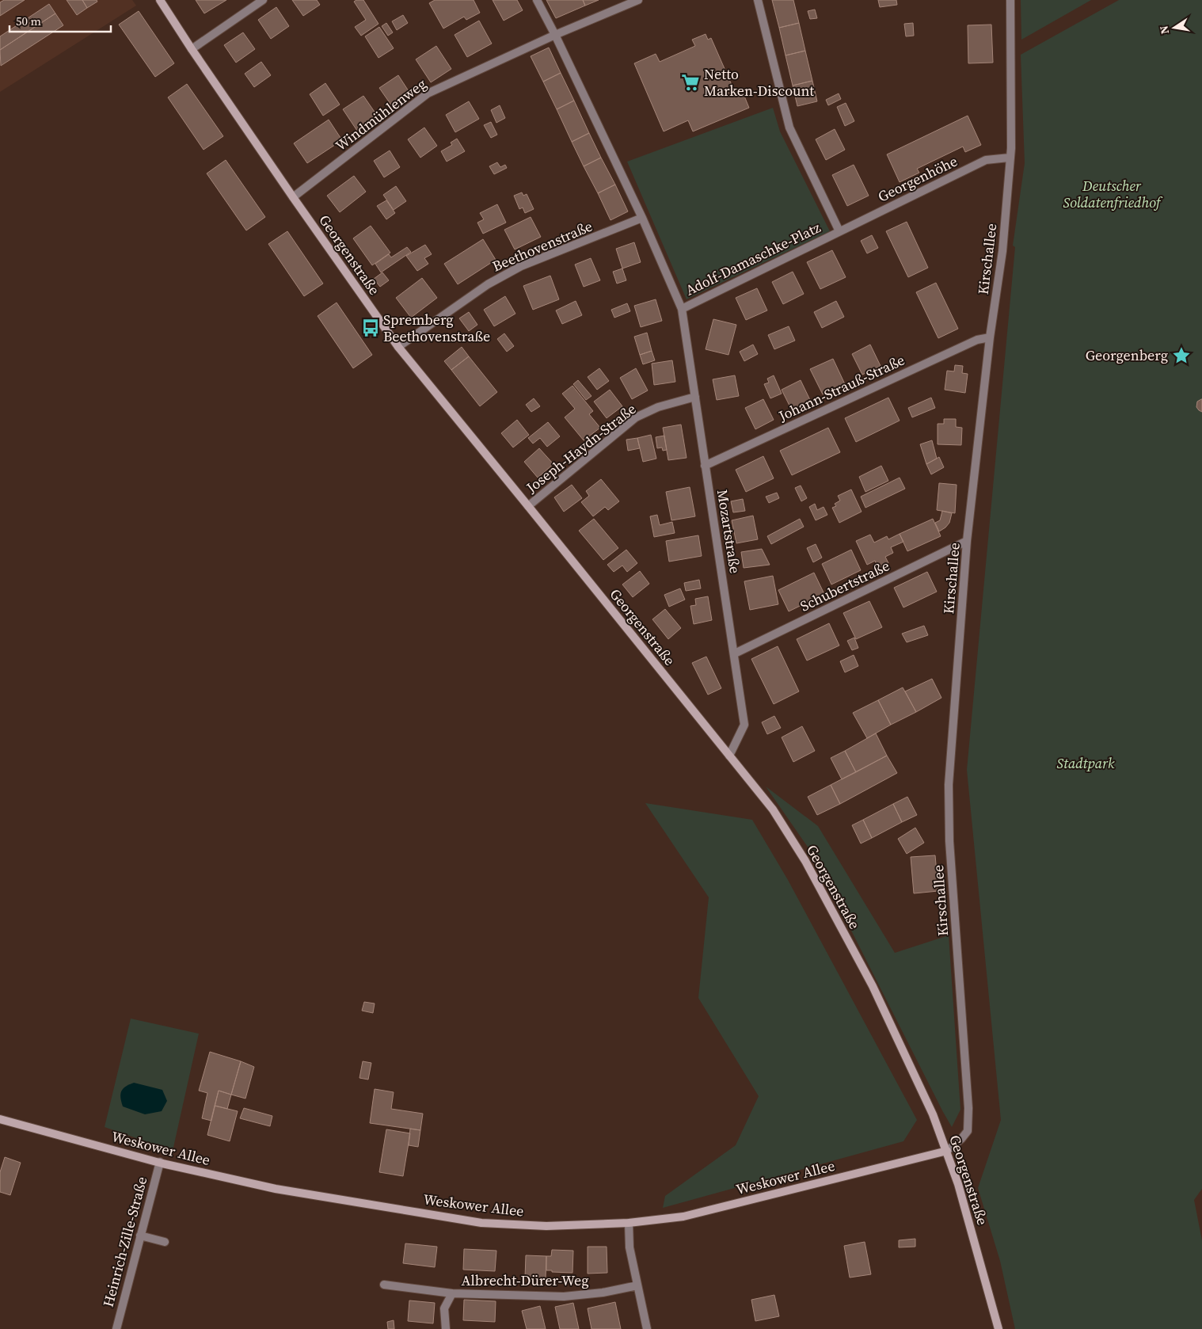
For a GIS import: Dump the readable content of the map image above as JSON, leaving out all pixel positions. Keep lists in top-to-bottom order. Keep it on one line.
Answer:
{"streets":{"main road":["Georgenstraße","Weskower Allee"],"street":["Windmühlenweg","Georgenhöhe","Beethovenstraße","Adolf-Damaschke-Platz","Kirschallee","Johann-Strauß-Straße","Joseph-Haydn-Straße","Mozartstraße","Schubertstraße","Heinrich-Zille-Straße","Albrecht-Dürer-Weg"]},"crossings":[["Windmühlenweg","Georgenstraße"],["Windmühlenweg","Adolf-Damaschke-Platz"],["Georgenhöhe","Adolf-Damaschke-Platz"],["Georgenhöhe","Kirschallee"],["Beethovenstraße","Georgenstraße"],["Beethovenstraße","Adolf-Damaschke-Platz"],["Georgenstraße","Kirschallee"],["Georgenstraße","Joseph-Haydn-Straße"],["Georgenstraße","Mozartstraße"],["Georgenstraße","Weskower Allee"],["Adolf-Damaschke-Platz","Mozartstraße"],["Kirschallee","Johann-Strauß-Straße"],["Kirschallee","Schubertstraße"],["Kirschallee","Weskower Allee"],["Johann-Strauß-Straße","Mozartstraße"],["Joseph-Haydn-Straße","Mozartstraße"],["Mozartstraße","Schubertstraße"],["Weskower Allee","Heinrich-Zille-Straße"]],"parks":["Deutscher Soldatenfriedhof","Stadtpark"],"places":{"supermarket":["Netto Marken-Discount"],"bus stop":["Spremberg Beethovenstraße"],"place":["Georgenberg"]},"scale_bar":"50 m","north":"left"}
